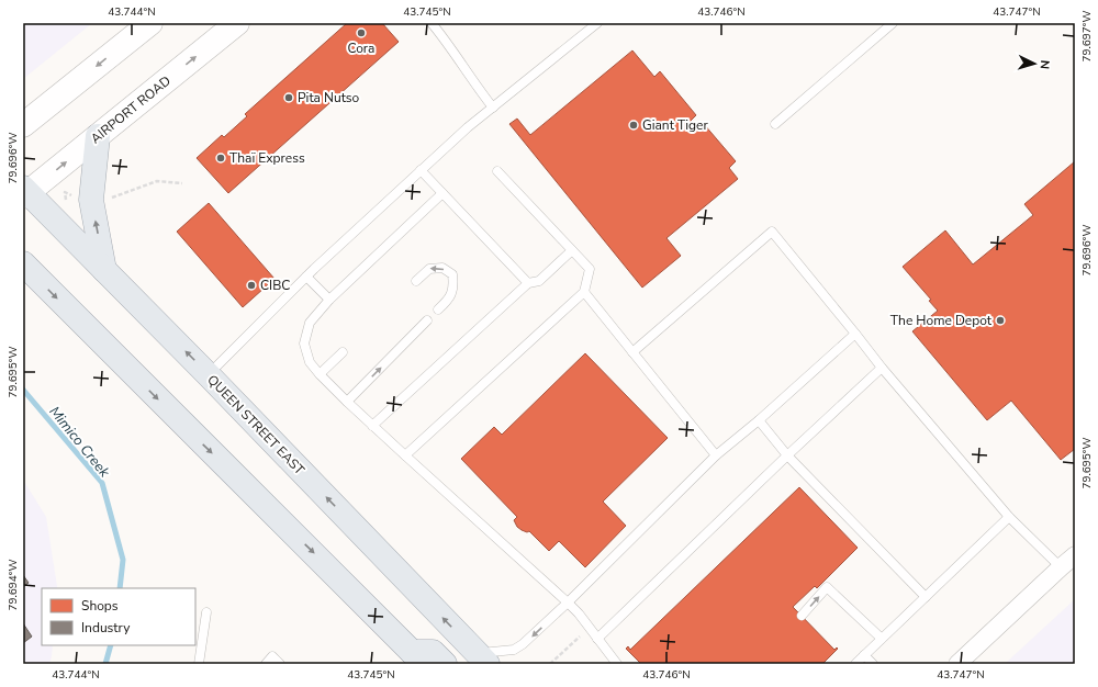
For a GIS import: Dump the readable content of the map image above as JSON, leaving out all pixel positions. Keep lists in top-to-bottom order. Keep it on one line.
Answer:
{"streets":{"main road":["AIRPORT ROAD","QUEEN STREET EAST"]},"crossings":[["AIRPORT ROAD","QUEEN STREET EAST"]],"water":["Mimico Creek"],"places":["Cora","Pita Nutso","Giant Tiger","Thaï Express","CIBC","The Home Depot"],"legend":["Shops","Industry"],"north":"right","coordinates":["43.744°N","43.745°N","43.746°N","43.747°N","79.697°W","79.696°W","79.695°W","79.694°W"]}
